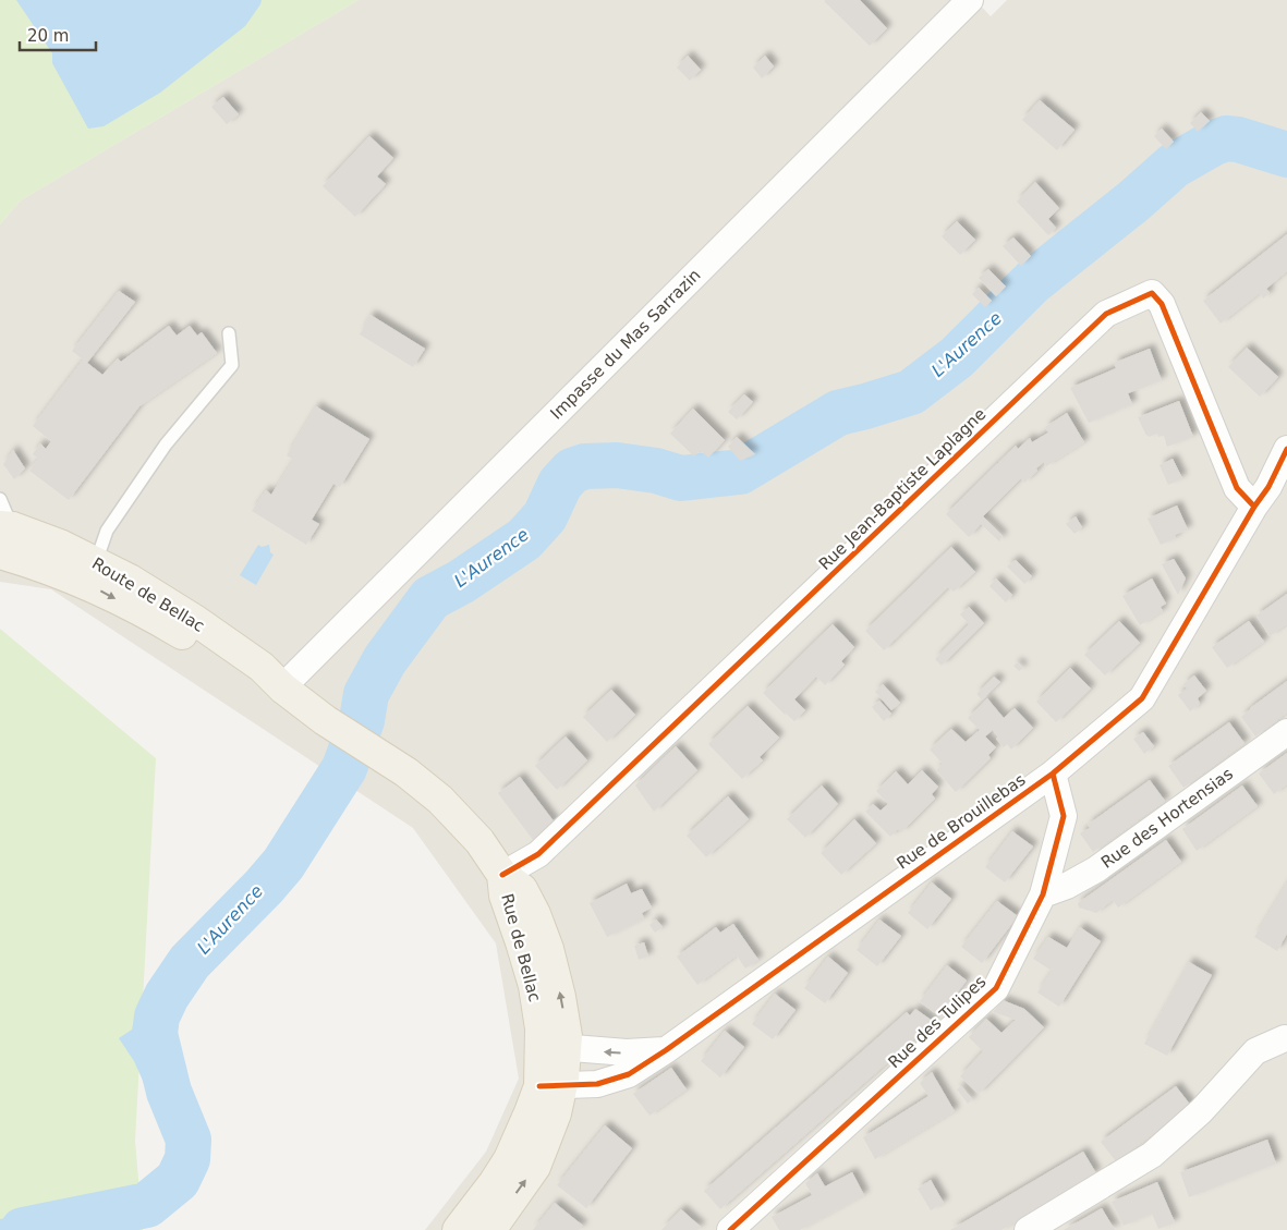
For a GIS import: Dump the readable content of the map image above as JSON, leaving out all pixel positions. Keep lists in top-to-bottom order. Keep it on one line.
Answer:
{"streets":{"main road":["Route de Bellac","Rue de Bellac"],"street":["Impasse du Mas Sarrazin","Rue Jean-Baptiste Laplagne","Rue des Hortensias","Rue de Brouillebas","Rue des Tulipes"]},"crossings":[["Impasse du Mas Sarrazin","Route de Bellac"],["Rue Jean-Baptiste Laplagne","Rue de Brouillebas"],["Rue Jean-Baptiste Laplagne","Rue de Bellac"],["Route de Bellac","Rue de Bellac"],["Rue des Hortensias","Rue des Tulipes"],["Rue de Brouillebas","Rue de Bellac"],["Rue de Brouillebas","Rue des Tulipes"]],"water":["L'Aurence"],"scale_bar":"20 m"}
